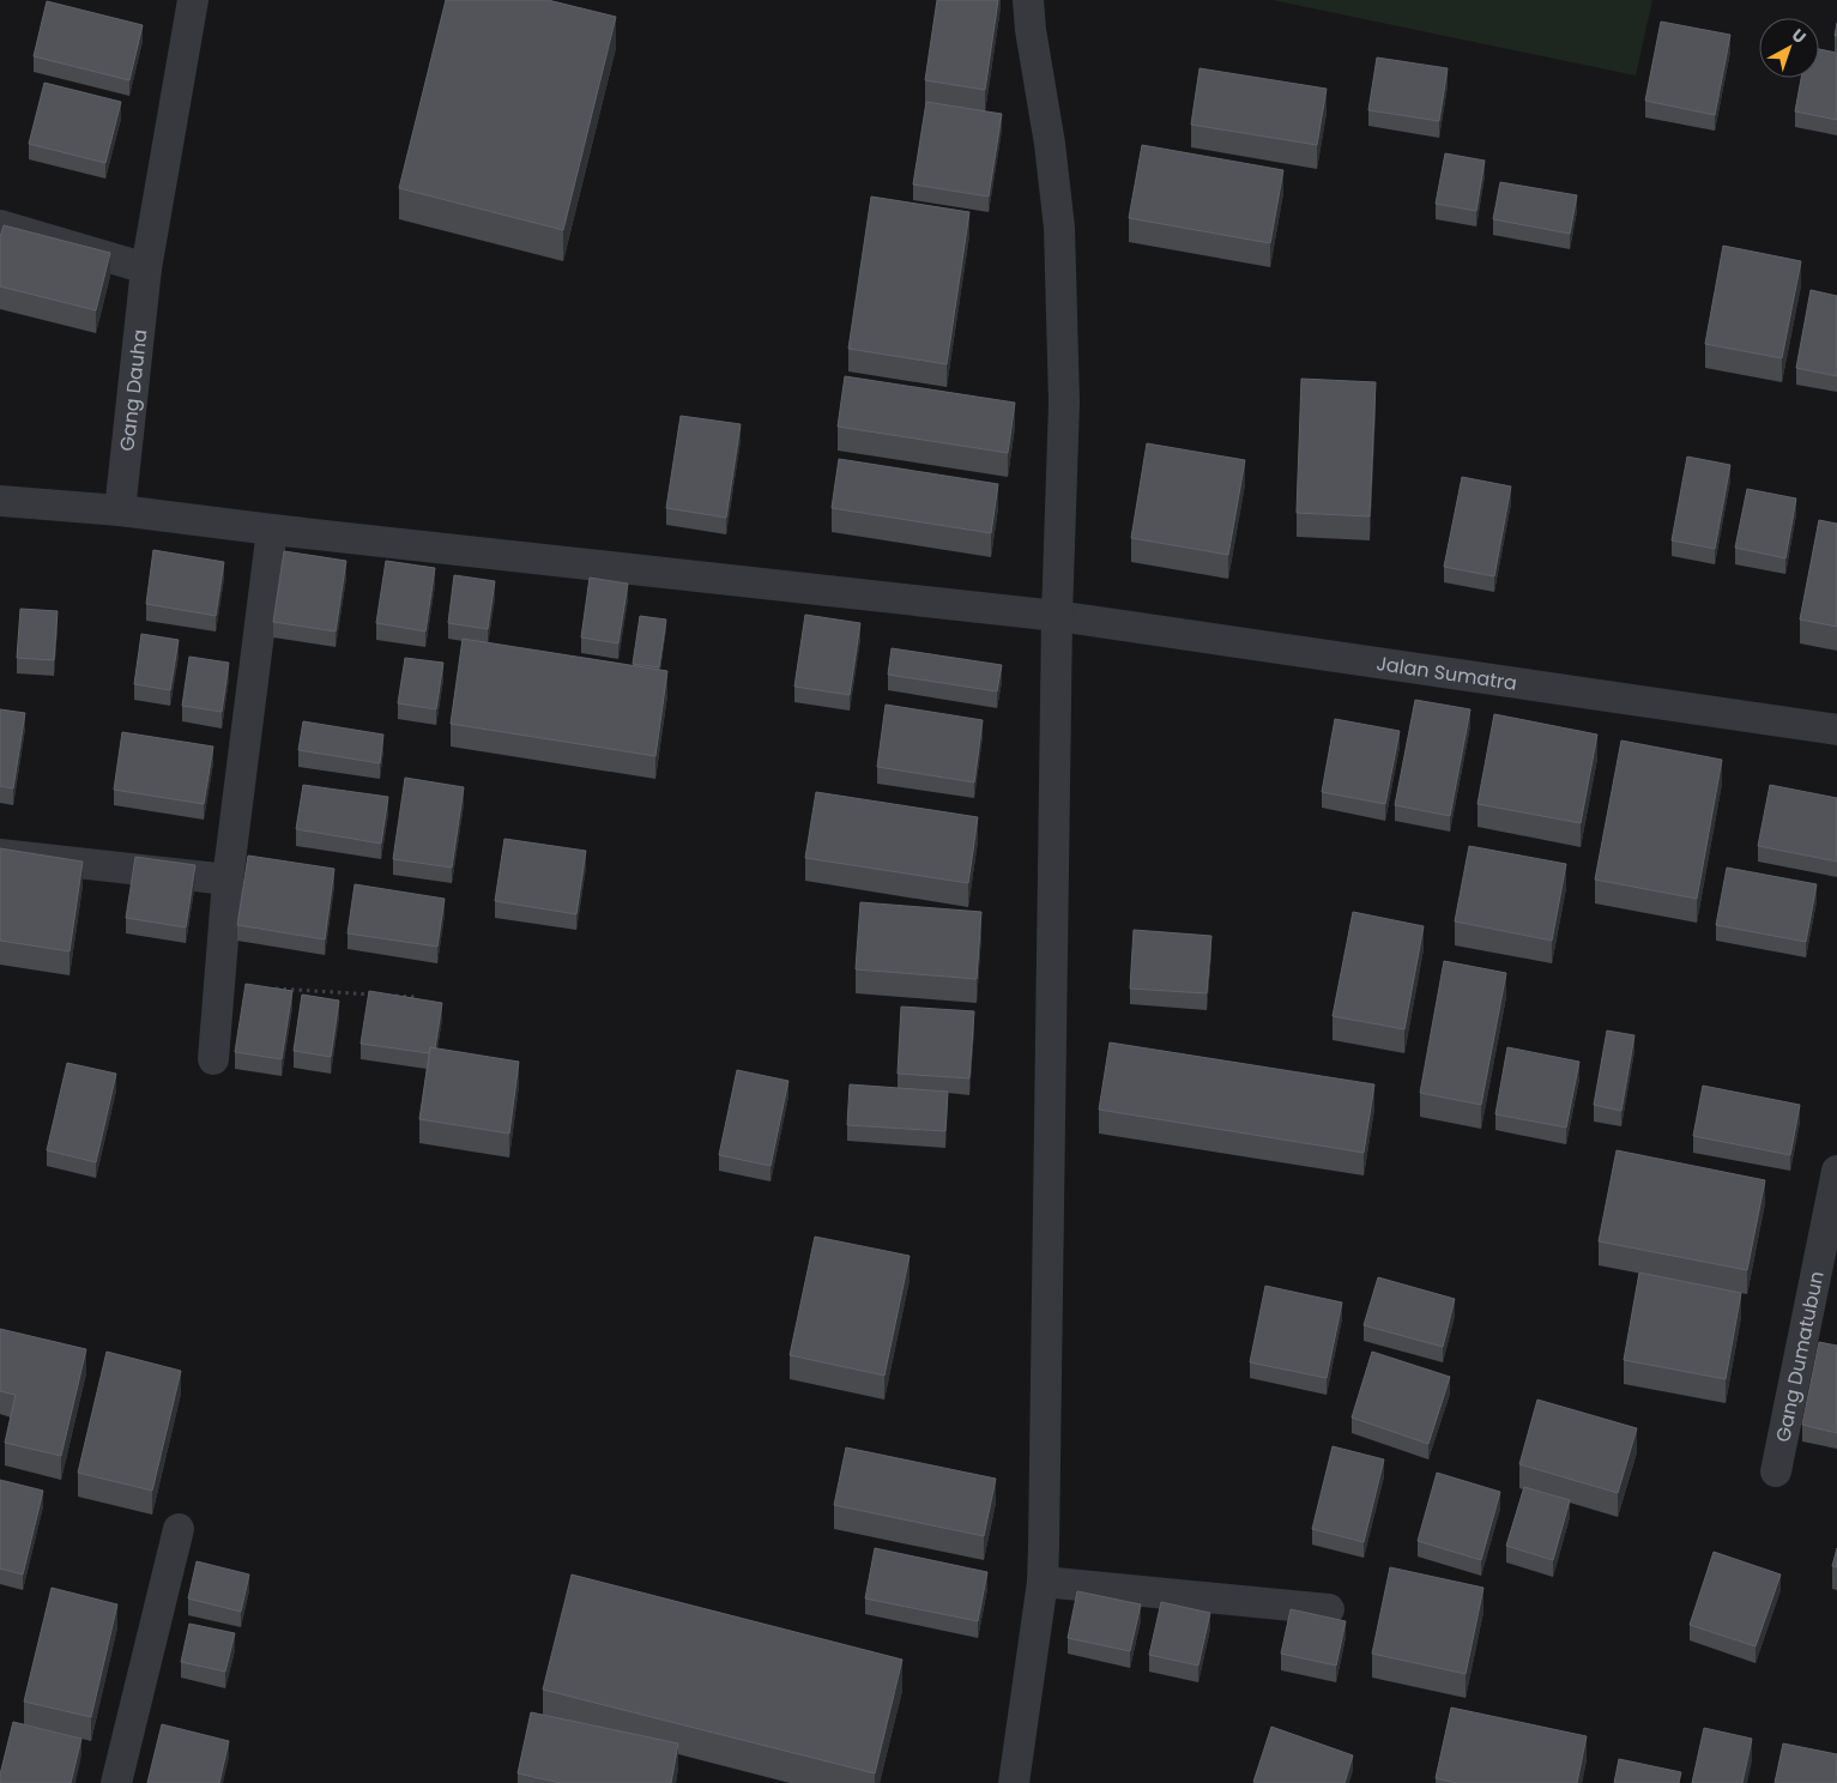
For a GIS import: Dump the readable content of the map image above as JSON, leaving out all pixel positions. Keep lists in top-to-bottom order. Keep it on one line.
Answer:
{"streets":{"street":["Gang Dauha","Jalan Sumatra","Gang Dumatubun"]},"crossings":[["Gang Dauha","Jalan Sumatra"]],"north":"top right"}
